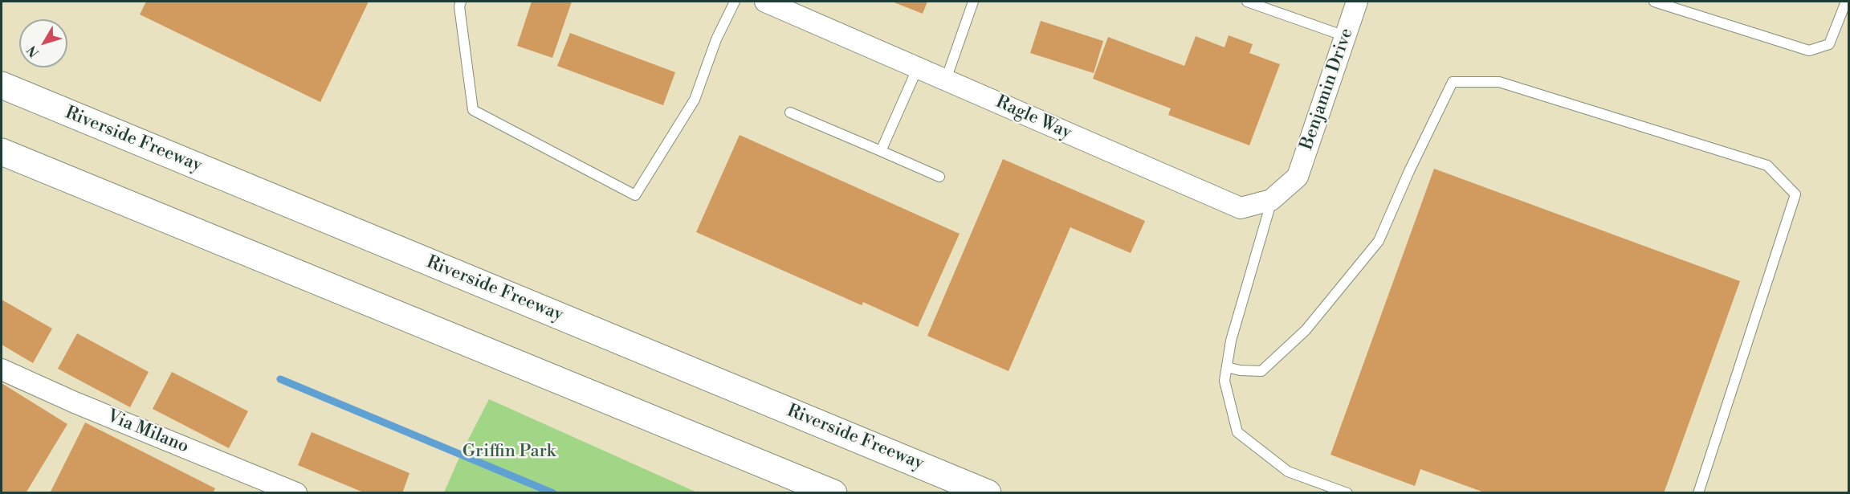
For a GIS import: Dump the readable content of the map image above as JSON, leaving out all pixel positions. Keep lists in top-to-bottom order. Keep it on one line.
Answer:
{"streets":{"highway":["Riverside Freeway"],"street":["Benjamin Drive","Ragle Way","Via Milano"]},"crossings":[["Benjamin Drive","Ragle Way"]],"parks":["Griffin Park"],"north":"bottom left"}
